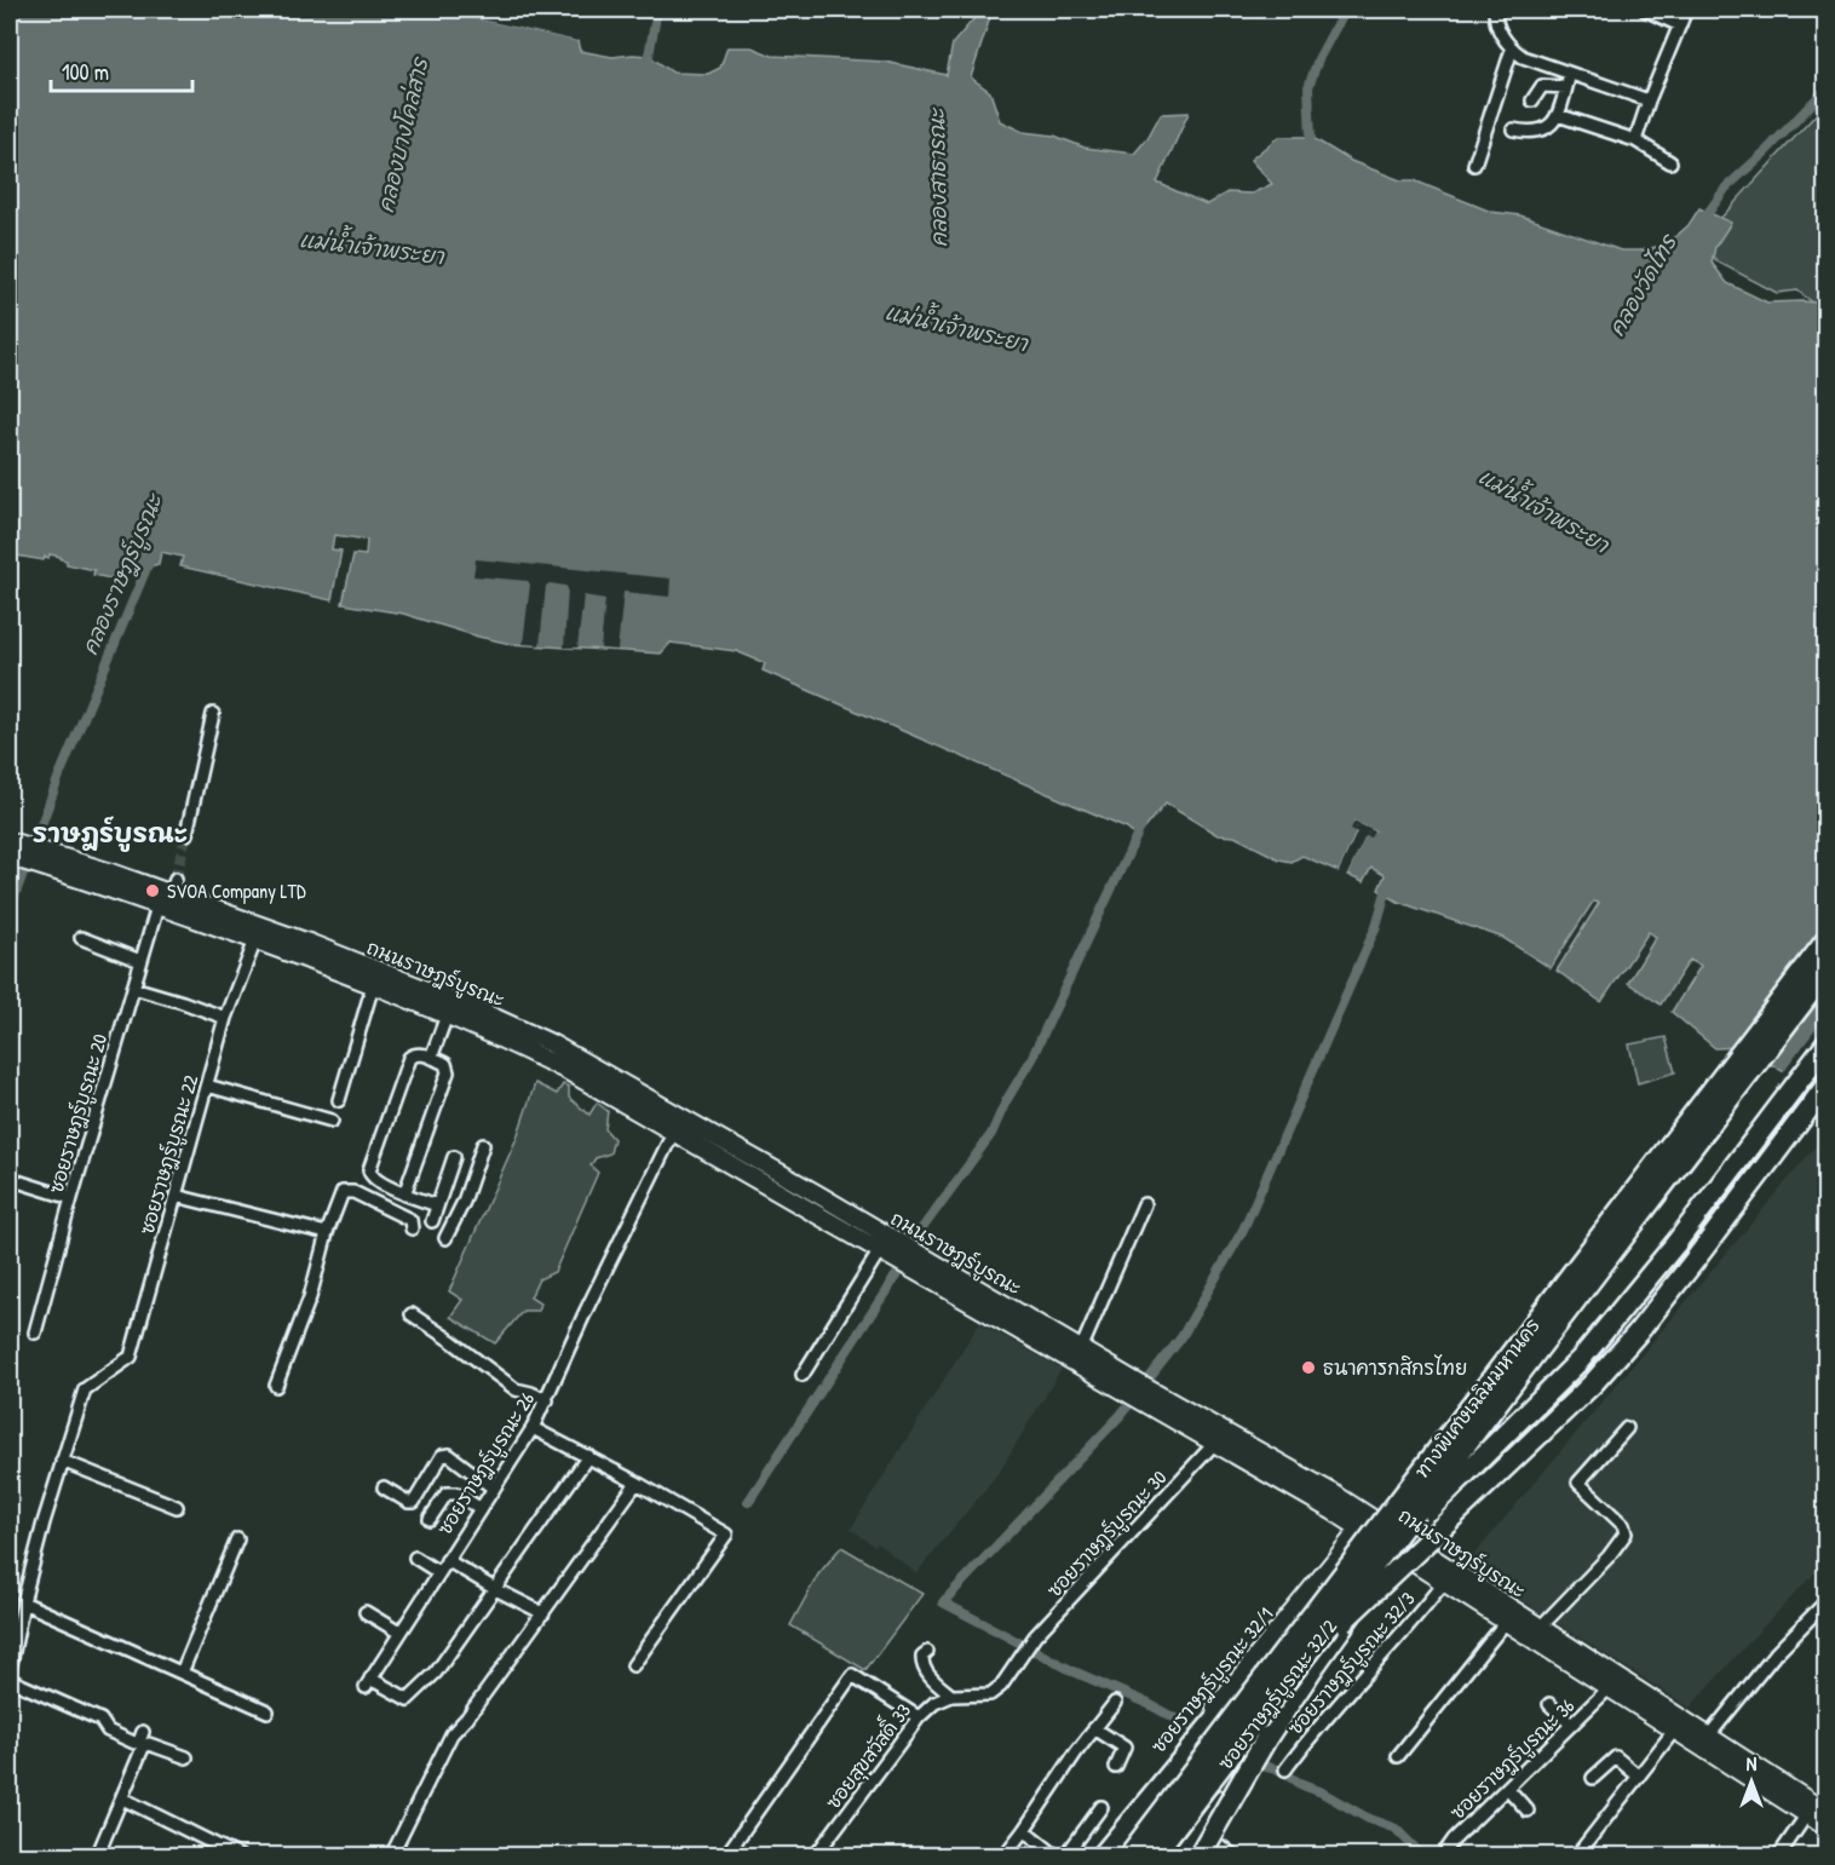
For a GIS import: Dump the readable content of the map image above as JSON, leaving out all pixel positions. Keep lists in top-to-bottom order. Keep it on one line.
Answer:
{"streets":{"highway":["ทางพิเศษเฉลิมมหานคร"],"main road":["ถนนราษฎร์บูรณะ","ซอยราษฎร์บูรณะ 32/1","ซอยราษฎร์บูรณะ 32/2"],"street":["ซอยราษฎร์บูรณะ 20","ซอยราษฎร์บูรณะ 22","ซอยราษฎร์บูรณะ 26","ซอยราษฎร์บูรณะ 30","ซอยราษฎร์บูรณะ 32/3","ซอยสุขสวัสดิ์ 33","ซอยราษฎร์บูรณะ 36"]},"crossings":[["ถนนราษฎร์บูรณะ","ซอยราษฎร์บูรณะ 20"],["ถนนราษฎร์บูรณะ","ซอยราษฎร์บูรณะ 22"],["ถนนราษฎร์บูรณะ","ซอยราษฎร์บูรณะ 26"],["ถนนราษฎร์บูรณะ","ซอยราษฎร์บูรณะ 30"],["ถนนราษฎร์บูรณะ","ซอยราษฎร์บูรณะ 32/3"],["ถนนราษฎร์บูรณะ","ซอยราษฎร์บูรณะ 32/1"],["ถนนราษฎร์บูรณะ","ซอยราษฎร์บูรณะ 32/2"],["ถนนราษฎร์บูรณะ","ซอยราษฎร์บูรณะ 36"],["ซอยราษฎร์บูรณะ 30","ซอยสุขสวัสดิ์ 33"]],"districts":["ราษฎร์บูรณะ"],"water":["คลองบางโคล่สาร","คลองสาธารณะ","แม่น้ำเจ้าพระยา","คลองวัดไทร","คลองราษฎร์บูรณะ"],"places":["SVOA Company LTD","ธนาคารกสิกรไทย"],"scale_bar":"100 m","north":"top"}
